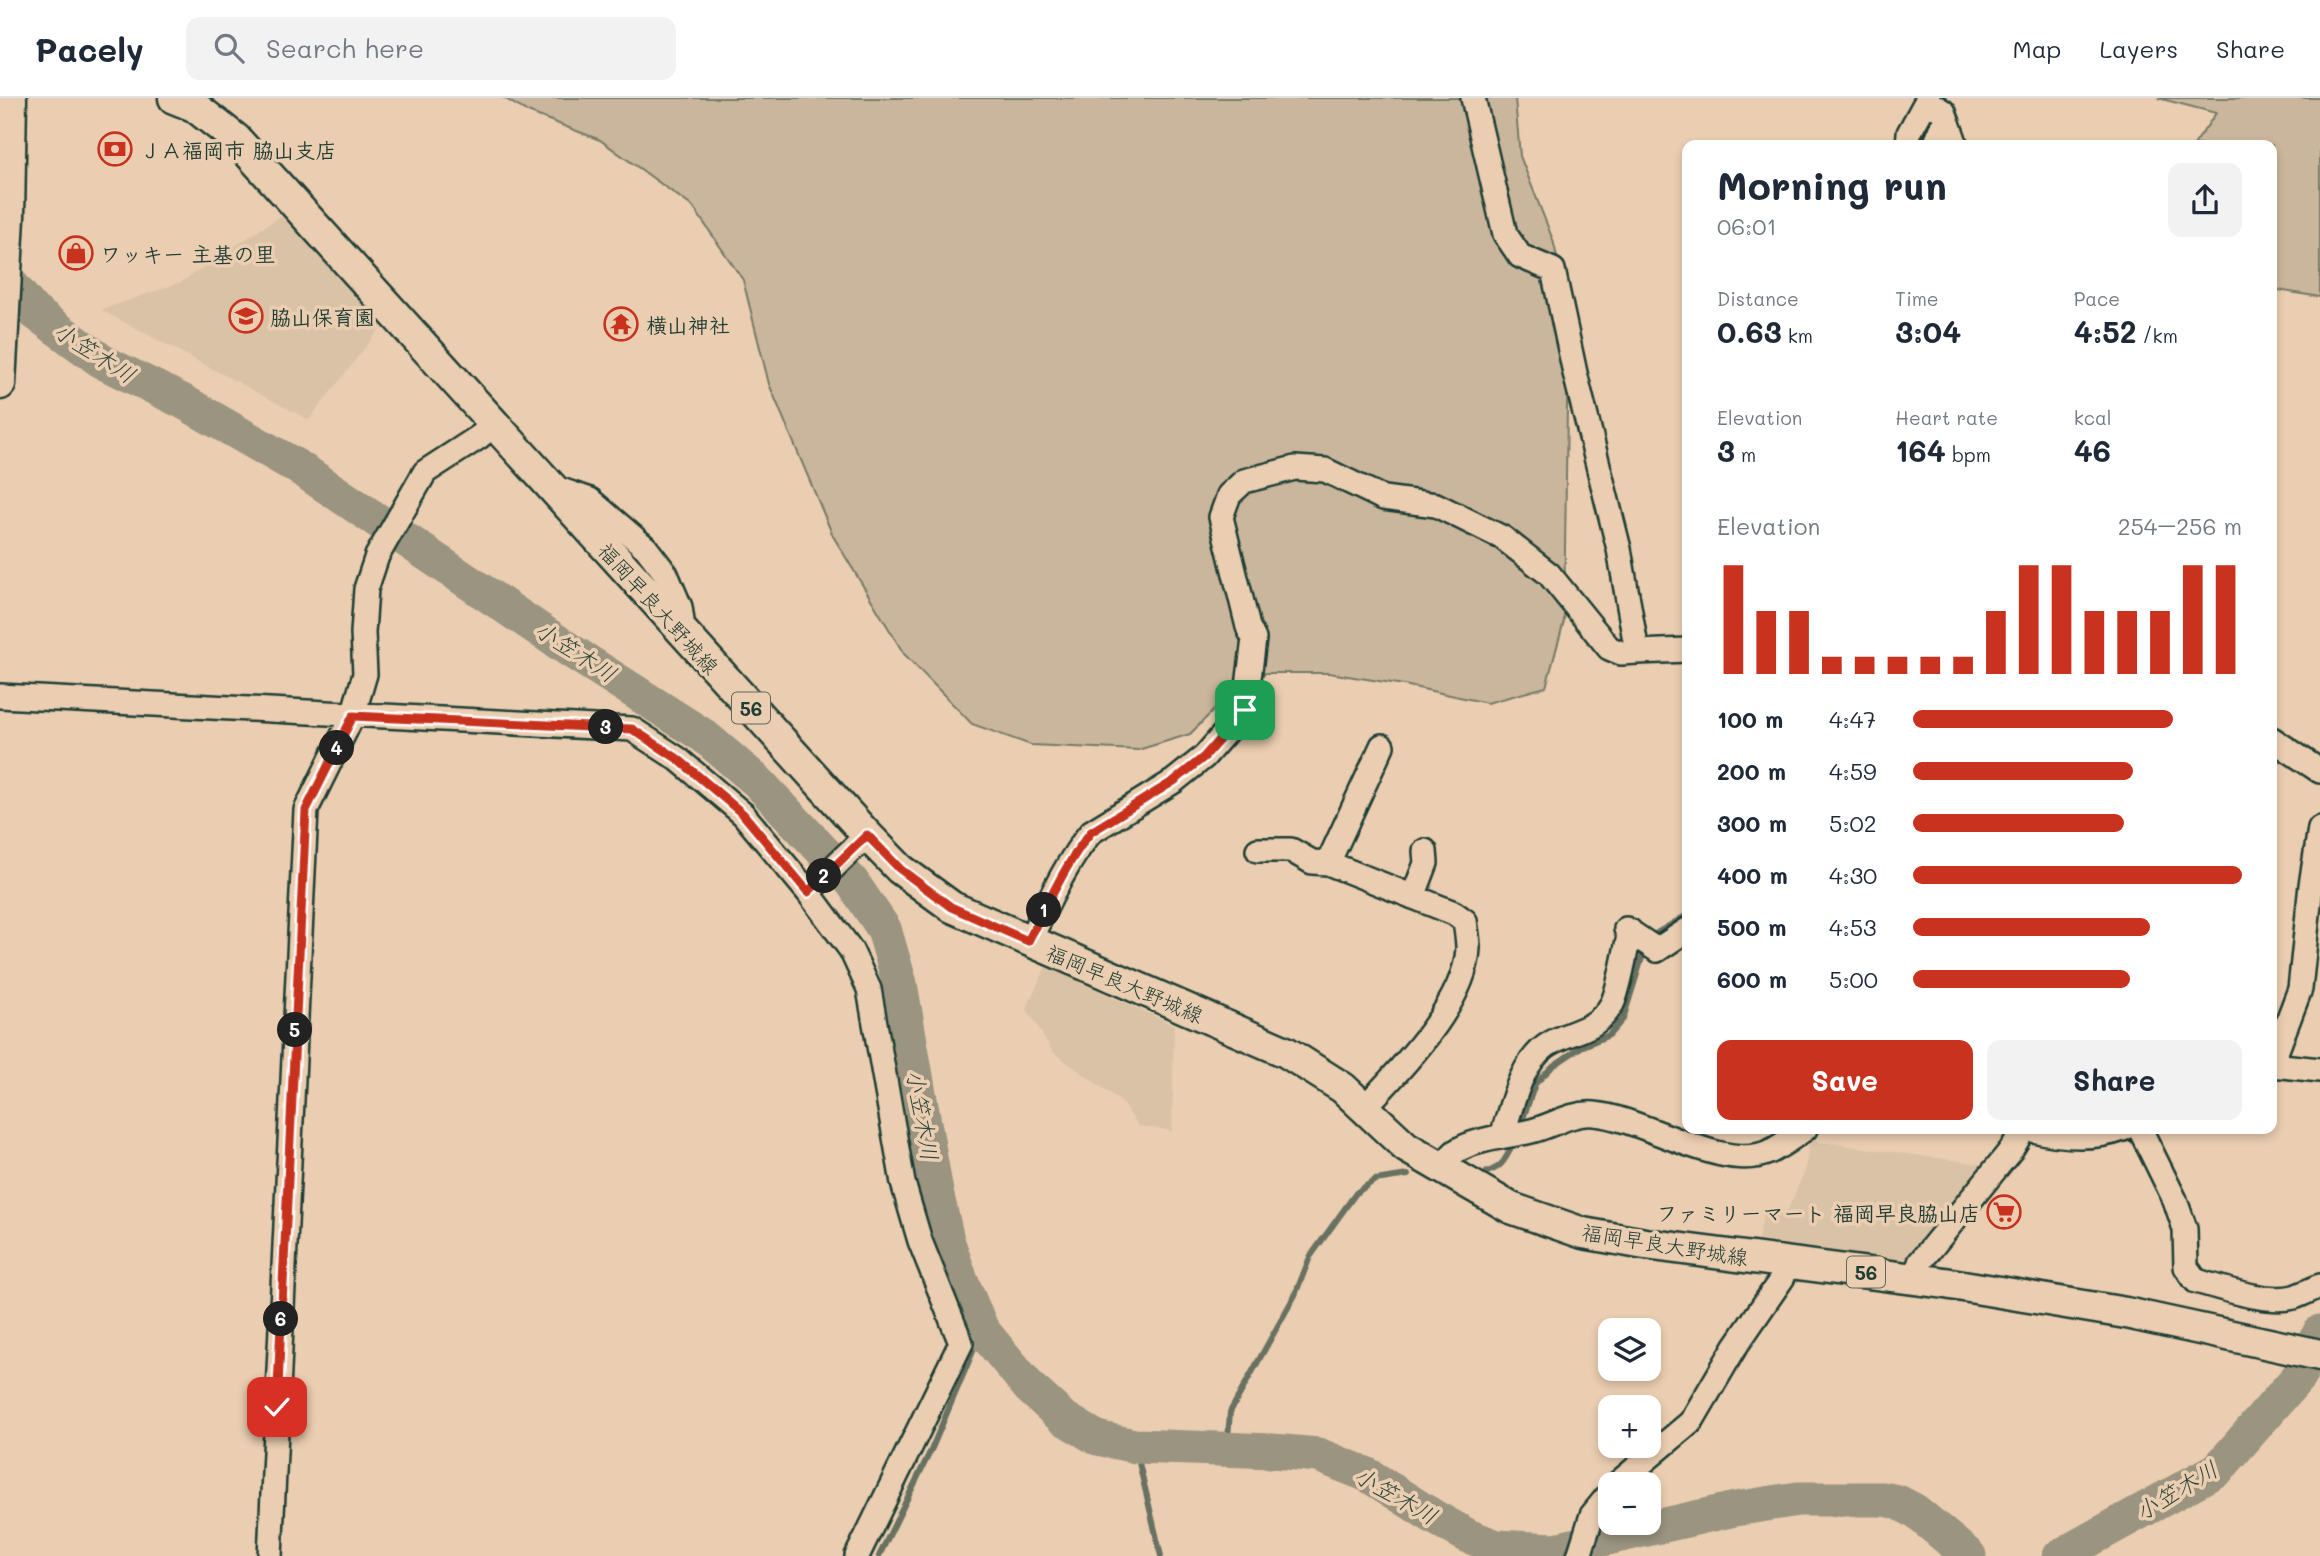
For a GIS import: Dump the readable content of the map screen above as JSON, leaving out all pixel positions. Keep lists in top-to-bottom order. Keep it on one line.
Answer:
{"streets":{"main road":["福岡早良大野城線","56"]},"water":["小笠木川"],"places":{"bank":["ＪＡ福岡市 脇山支店"],"shop":["ワッキー 主基の里"],"school or university":["脇山保育園"],"temple":["横山神社"],"supermarket":["ファミリーマート 福岡早良脇山店"]},"page":{"header":"Pacely","search":"Search here","nav":["Map","Layers","Share"],"heading":["Morning run","06:01"],"stats":[["Distance","0.63 km"],["Time","3:04"],["Pace","4:52 /km"],["Elevation","3 m"],["Heart rate","164 bpm"],["kcal","46"]],"chart":["Elevation","254–256 m"],"list":[{"name":"100 m","note":"4:47"},{"name":"200 m","note":"4:59"},{"name":"300 m","note":"5:02"},{"name":"400 m","note":"4:30"},{"name":"500 m","note":"4:53"},{"name":"600 m","note":"5:00"}],"pins":["3","4","2","1","5","6"],"buttons":["Save","Share"],"map_buttons":["+","−"]}}
